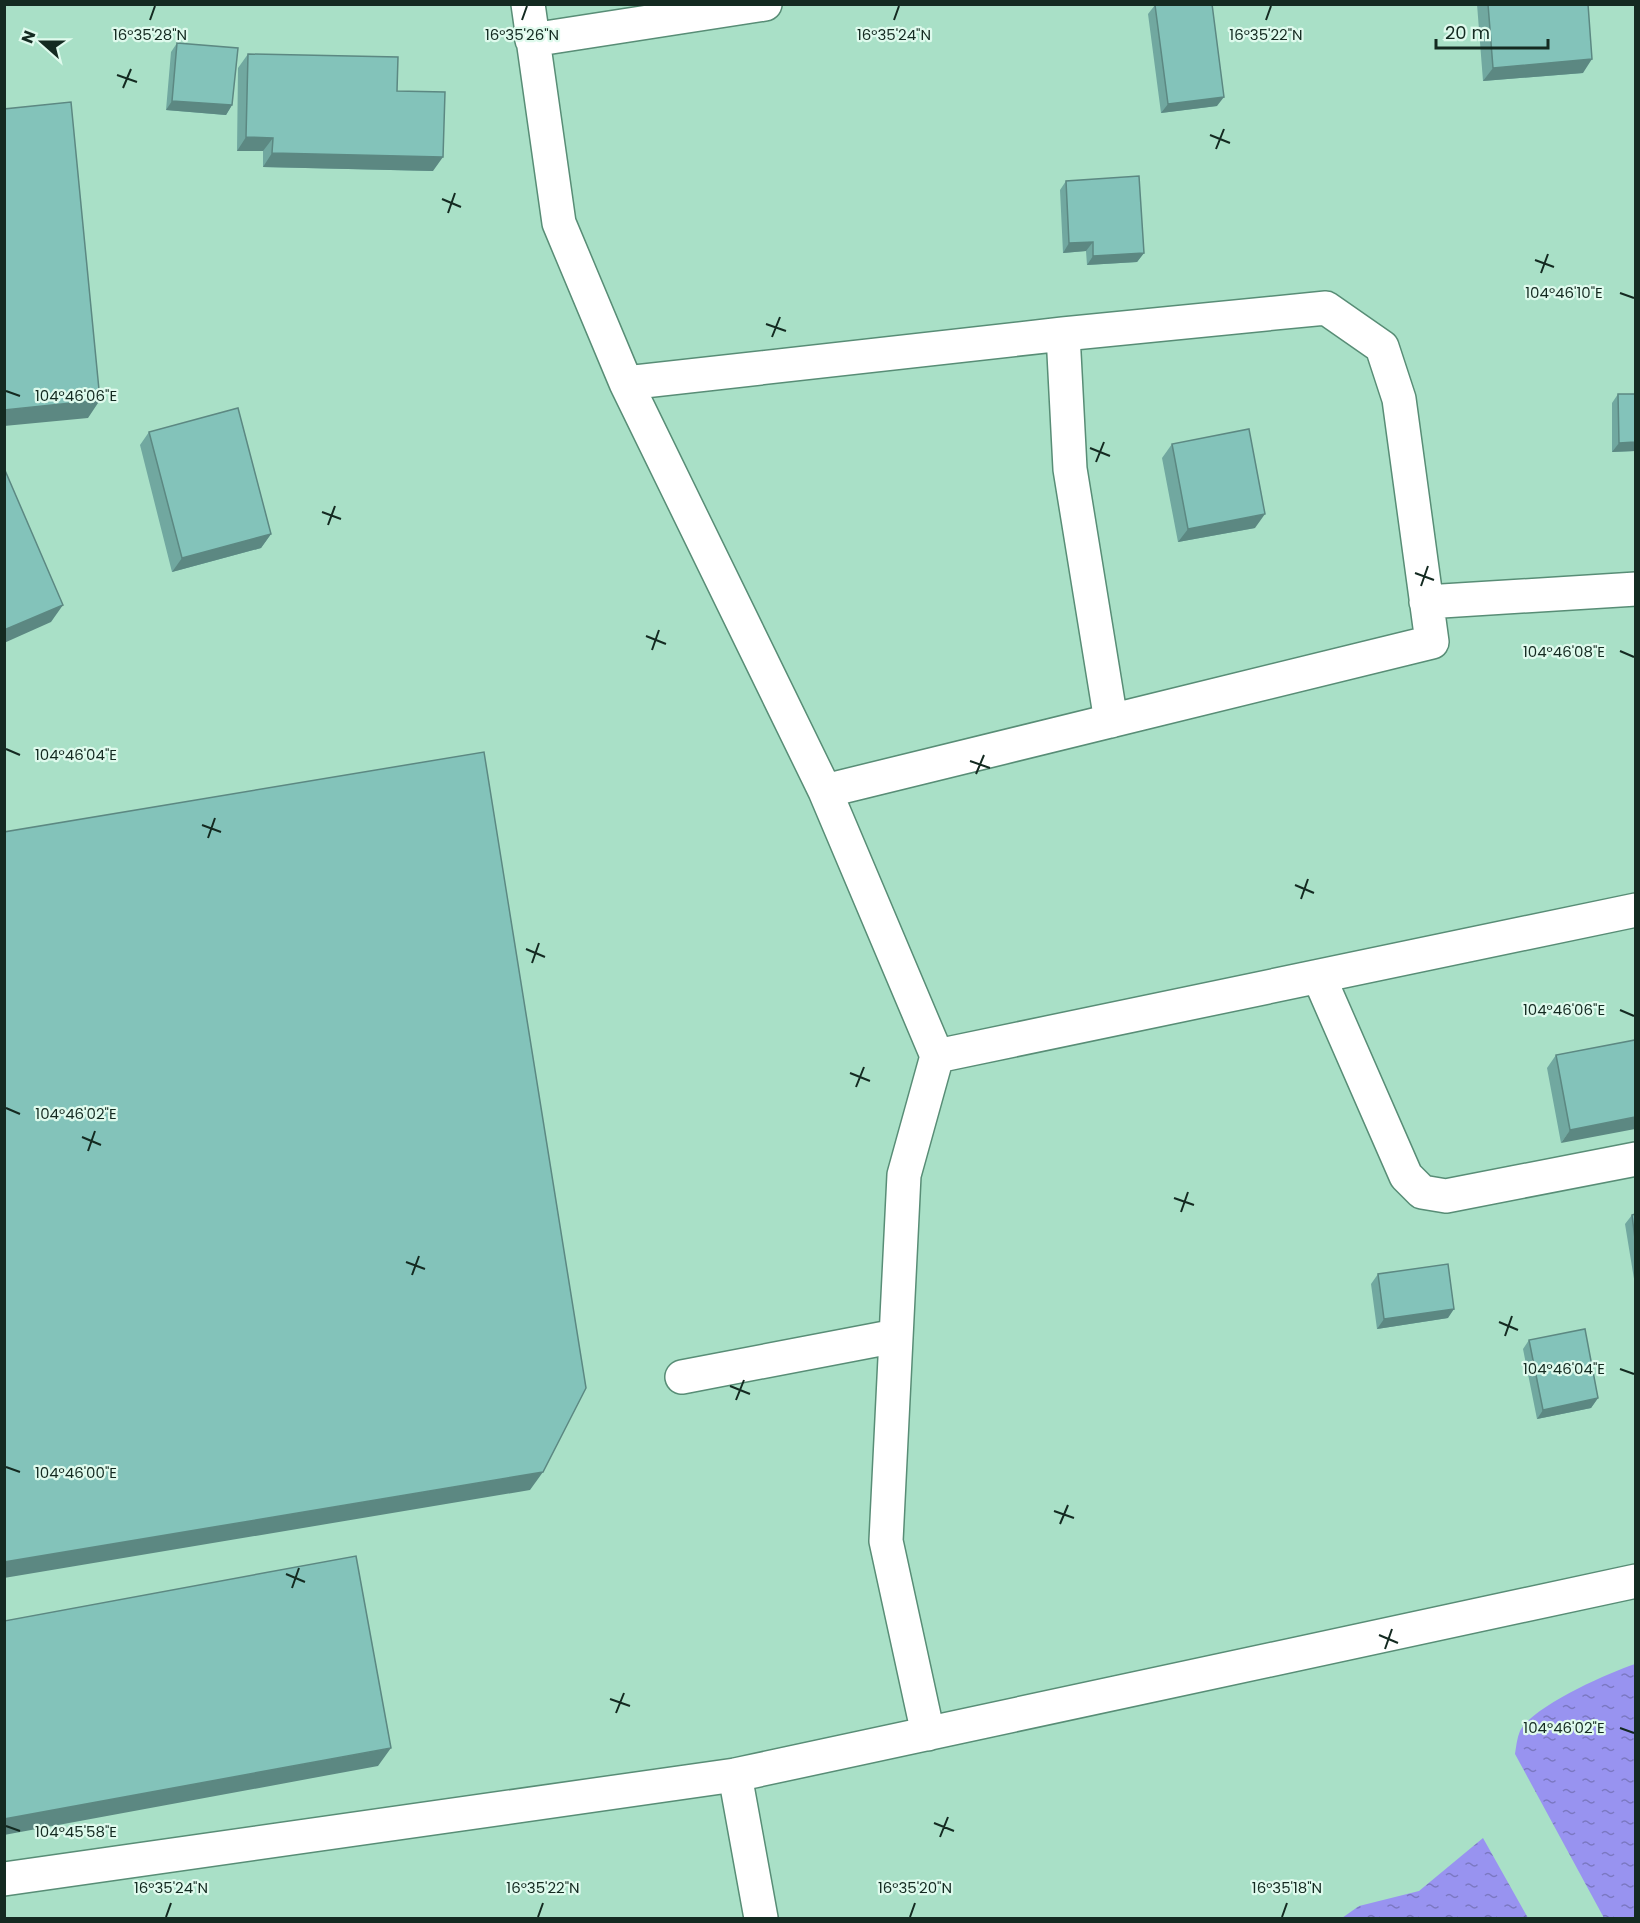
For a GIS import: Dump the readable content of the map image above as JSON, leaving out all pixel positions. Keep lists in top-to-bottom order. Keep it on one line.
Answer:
{"scale_bar":"20 m","north":"left","coordinates":["16°35'26\"N","16°35'28\"N","16°35'24\"N","16°35'22\"N","104°46'10\"E","104°46'06\"E","104°46'08\"E","104°46'04\"E","104°46'02\"E","104°46'00\"E","104°45'58\"E","16°35'20\"N","16°35'18\"N"]}
